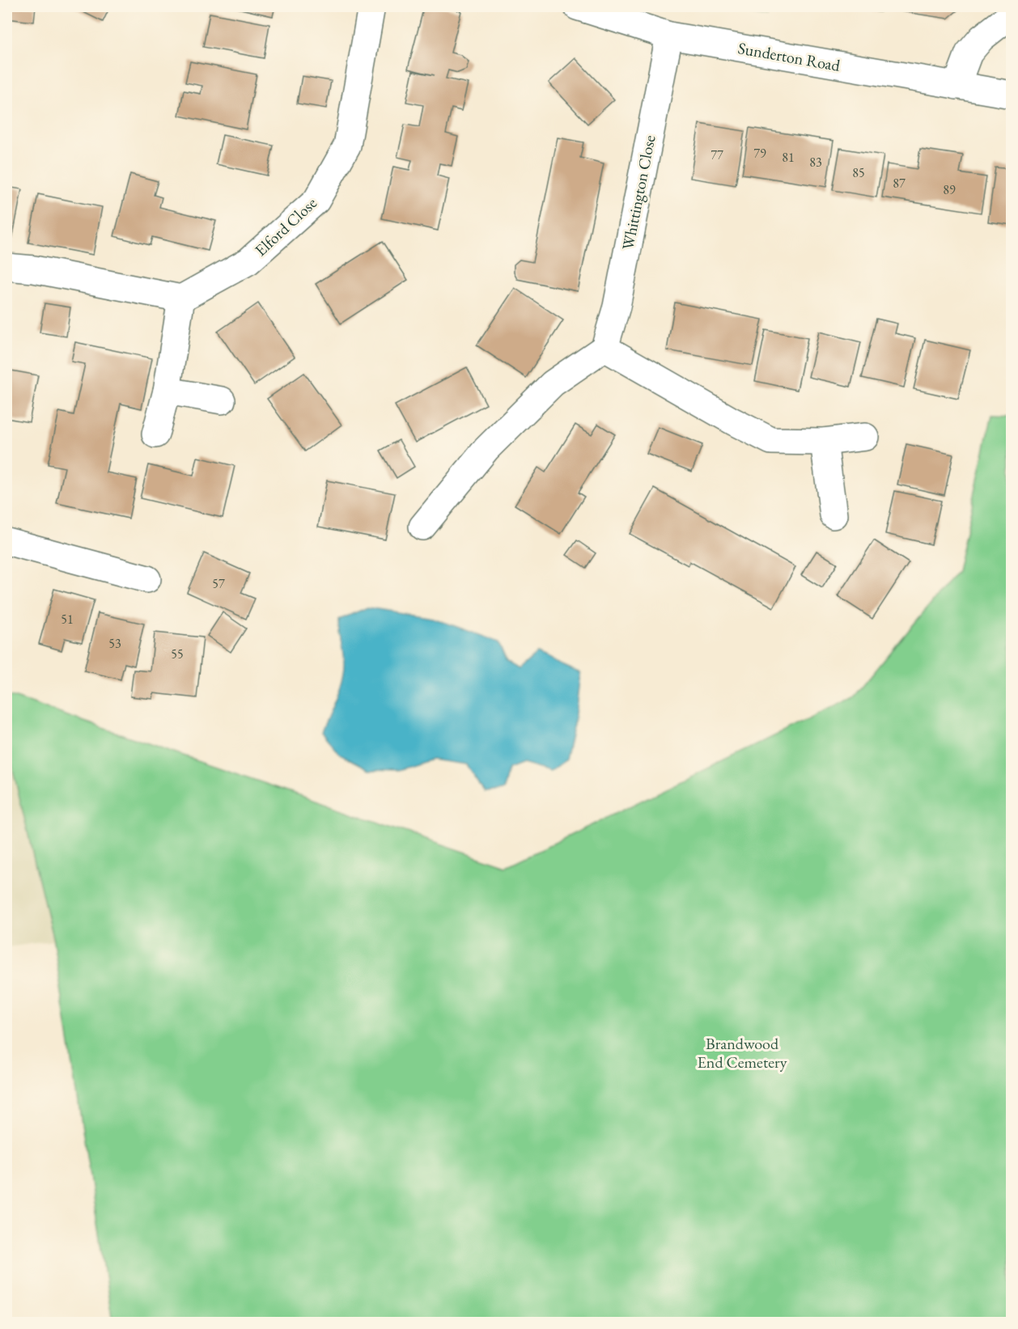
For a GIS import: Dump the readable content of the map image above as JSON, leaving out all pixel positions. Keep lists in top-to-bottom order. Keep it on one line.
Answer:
{"streets":{"street":["Sunderton Road","Whittington Close","Elford Close"]},"crossings":[["Sunderton Road","Whittington Close"]],"parks":["Brandwood End Cemetery"],"house_numbers":["79","77","81","83","85","87","89","57","51","53","55"]}
